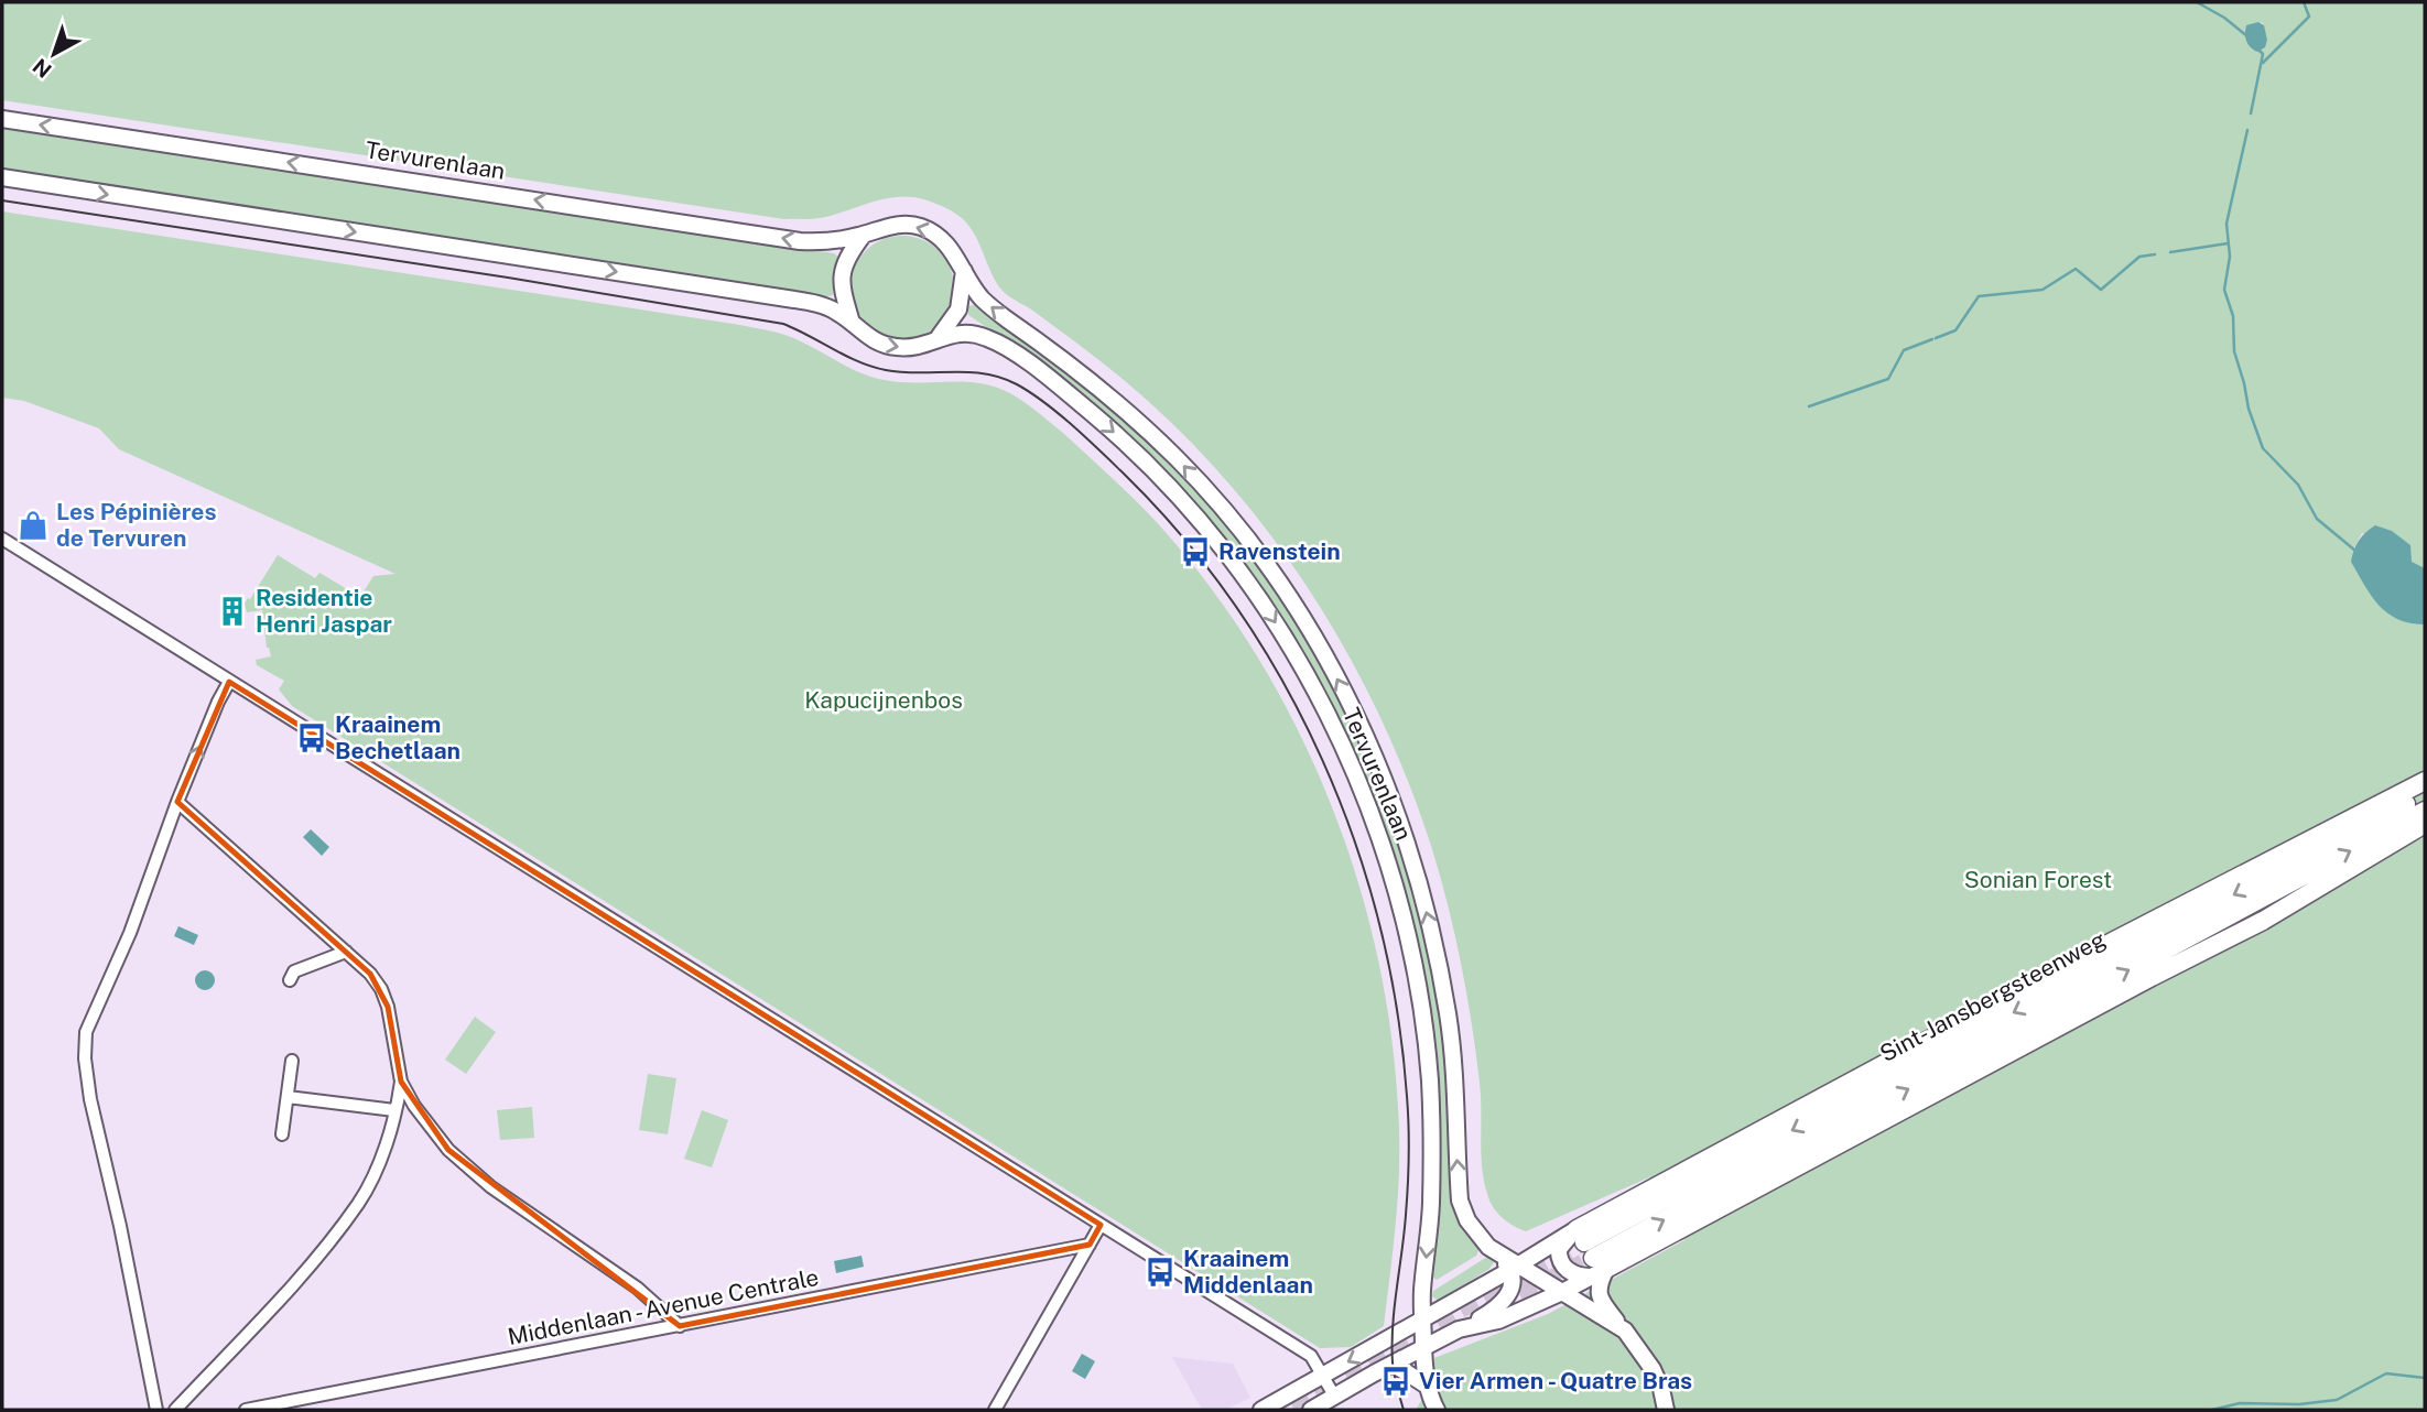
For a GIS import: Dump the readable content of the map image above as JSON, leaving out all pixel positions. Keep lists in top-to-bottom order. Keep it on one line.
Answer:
{"streets":{"highway":["Sint-Jansbergsteenweg"],"main road":["Tervurenlaan"],"street":["Middenlaan - Avenue Centrale"]},"parks":["Kapucijnenbos","Sonian Forest"],"places":{"shop":["Les Pépinières de Tervuren"],"bus stop":["Ravenstein","Kraainem Bechetlaan","Kraainem Middenlaan","Vier Armen - Quatre Bras"],"building":["Residentie Henri Jaspar"]},"north":"bottom left"}
